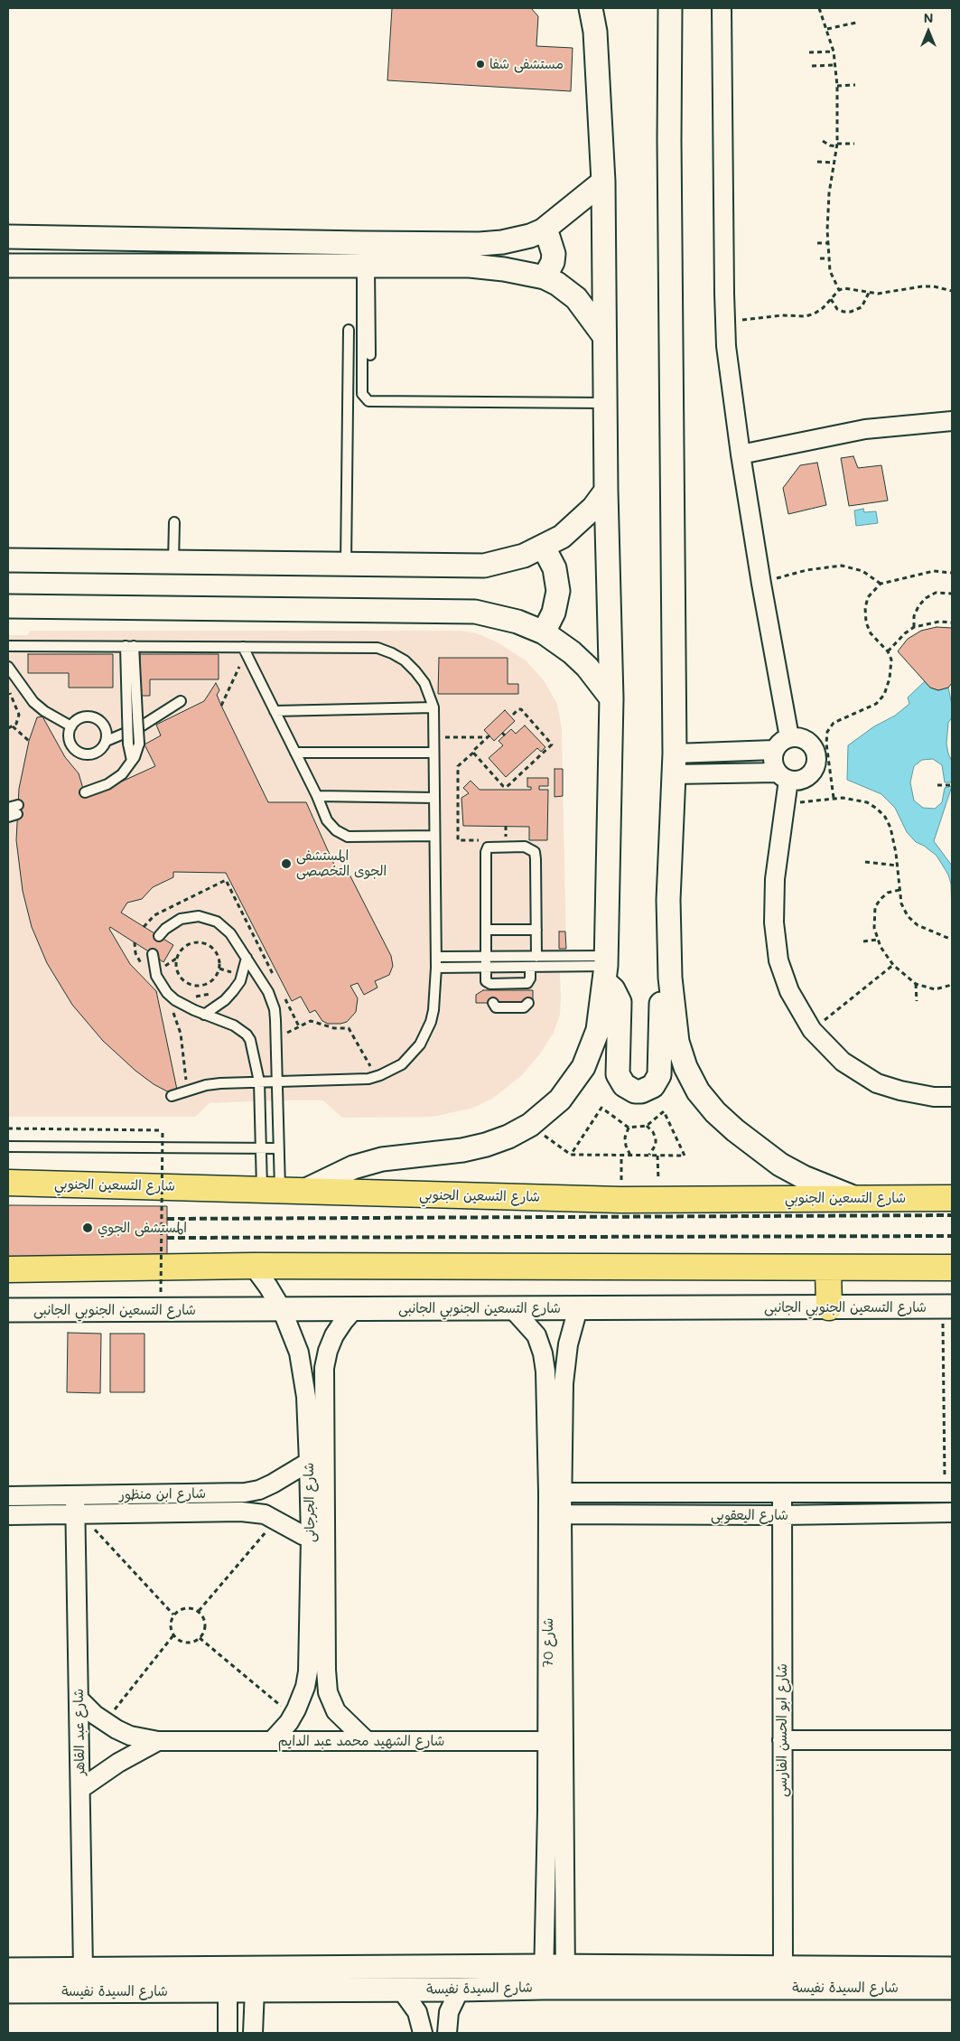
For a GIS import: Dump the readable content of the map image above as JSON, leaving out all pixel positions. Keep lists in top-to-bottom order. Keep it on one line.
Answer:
{"streets":{"highway":["شارع التسعين الجنوبي"],"street":["شارع التسعين الجنوبي الجانبى","شارع ابن منظور","شارع الجرجانى","شارع اليعقوبى","شارع 70","شارع ابو الحسن الفارسى","شارع عبد القاهر","شارع الشهيد محمد عبد الدايم","شارع السيدة نفيسة"]},"crossings":[["شارع التسعين الجنوبي الجانبى","شارع الجرجانى"],["شارع التسعين الجنوبي الجانبى","شارع 70"],["شارع ابن منظور","شارع الجرجانى"],["شارع ابن منظور","شارع عبد القاهر"],["شارع الجرجانى","شارع الشهيد محمد عبد الدايم"],["شارع اليعقوبى","شارع 70"],["شارع اليعقوبى","شارع ابو الحسن الفارسى"],["شارع 70","شارع الشهيد محمد عبد الدايم"],["شارع 70","شارع السيدة نفيسة"],["شارع ابو الحسن الفارسى","شارع السيدة نفيسة"],["شارع عبد القاهر","شارع الشهيد محمد عبد الدايم"],["شارع عبد القاهر","شارع السيدة نفيسة"]],"places":["مستشفى شفا","المستشفى الجوى التخصصى","المستشفى الجوي"],"north":"top"}
